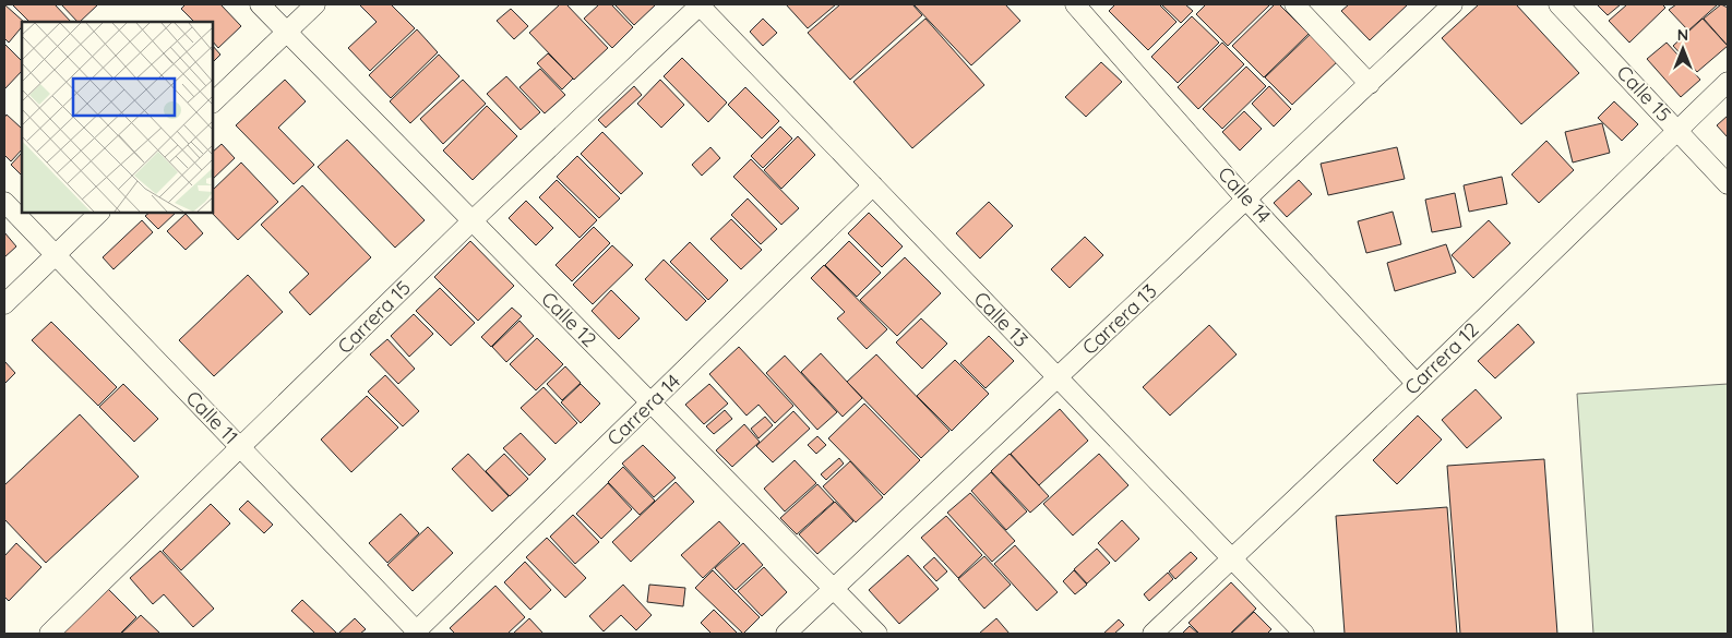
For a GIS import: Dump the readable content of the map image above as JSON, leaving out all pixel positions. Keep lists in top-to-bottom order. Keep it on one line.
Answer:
{"streets":{"street":["Calle 15","Calle 14","Carrera 15","Calle 12","Calle 13","Carrera 13","Carrera 12","Carrera 14","Calle 11"]},"crossings":[["Calle 15","Carrera 12"],["Calle 14","Carrera 13"],["Calle 14","Carrera 12"],["Carrera 15","Calle 12"],["Carrera 15","Calle 13"],["Carrera 15","Calle 11"],["Calle 12","Carrera 13"],["Calle 12","Carrera 14"],["Calle 13","Carrera 13"],["Calle 13","Carrera 12"],["Calle 13","Carrera 14"],["Carrera 14","Calle 11"]],"north":"top"}
